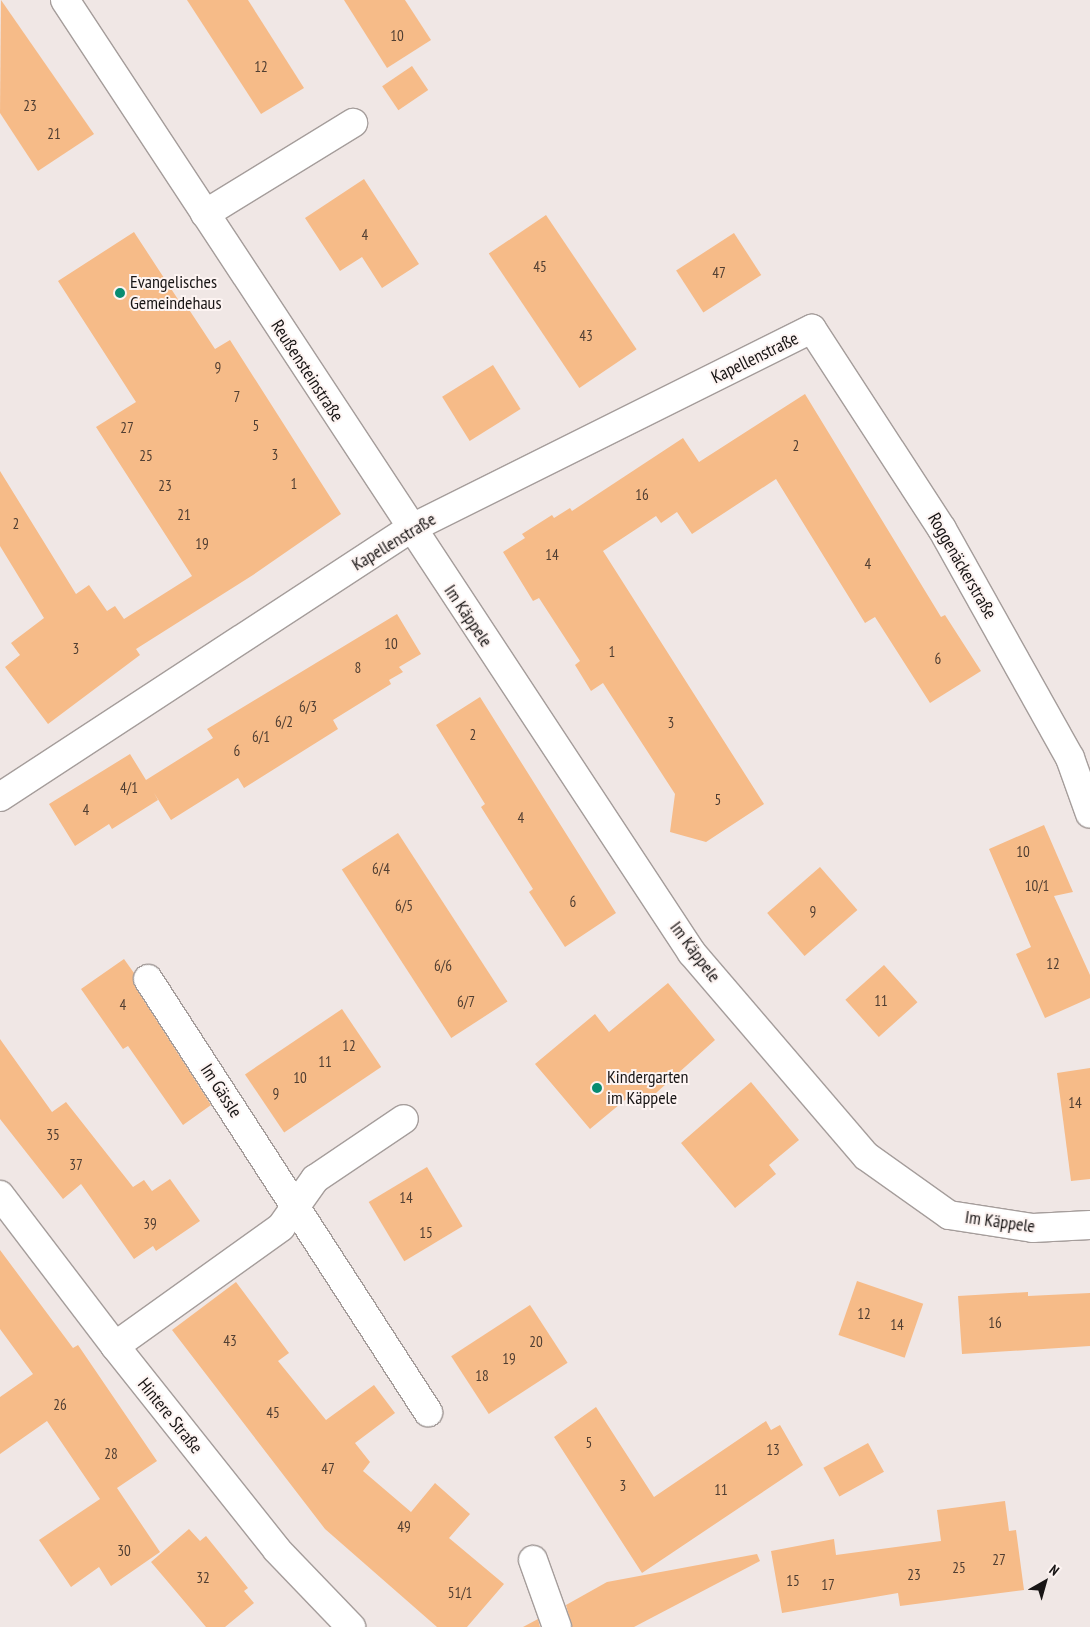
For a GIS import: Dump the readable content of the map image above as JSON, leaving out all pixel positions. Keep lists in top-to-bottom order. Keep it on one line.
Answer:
{"streets":{"street":["Kapellenstraße","Reußensteinstraße","Roggenäckerstraße","Im Käppele","Im Gässle","Hintere Straße"]},"crossings":[["Kapellenstraße","Reußensteinstraße"],["Kapellenstraße","Roggenäckerstraße"],["Kapellenstraße","Im Käppele"],["Reußensteinstraße","Im Käppele"]],"places":["Evangelisches Gemeindehaus","Kindergarten im Käppele"],"house_numbers":["10","12","23","21","4","45","47","43","9","7","5","27","2","3","25","1","23","16","21","2","19","14","4","10","3","1","6","8","6/3","6/2","3","2","6/1","6","4/1","5","4","4","10","6/4","10/1","6","6/5","9","12","6/6","11","6/7","4","12","11","10","9","14","35","37","14","39","15","12","16","14","43","20","19","18","26","45","5","13","28","47","3","11","49","30","27","25","23","32","15","17","51/1"],"north":"top right"}
